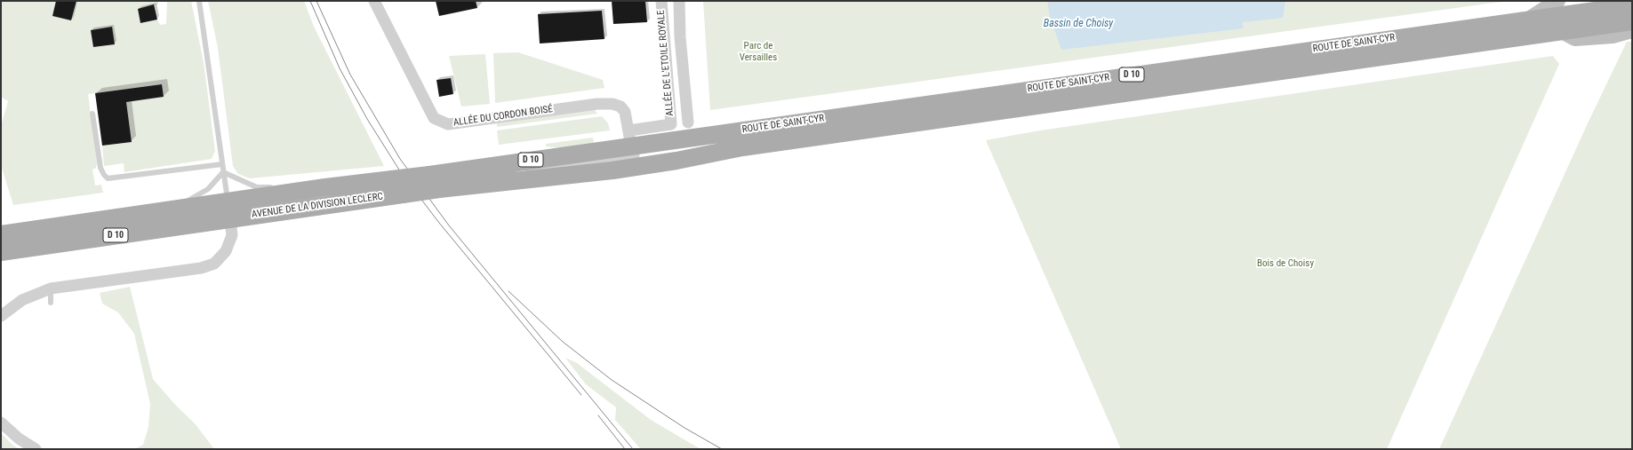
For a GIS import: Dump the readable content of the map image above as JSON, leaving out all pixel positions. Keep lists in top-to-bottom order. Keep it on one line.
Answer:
{"streets":{"main road":["ROUTE DE SAINT-CYR","D 10","AVENUE DE LA DIVISION LECLERC"],"street":["ALLÉE DE L'ETOILE ROYALE","ALLÉE DU CORDON BOISÉ"]},"crossings":[["ROUTE DE SAINT-CYR","ALLÉE DE L'ETOILE ROYALE"],["ROUTE DE SAINT-CYR","ALLÉE DU CORDON BOISÉ"],["ROUTE DE SAINT-CYR","AVENUE DE LA DIVISION LECLERC"],["ALLÉE DE L'ETOILE ROYALE","ALLÉE DU CORDON BOISÉ"],["ALLÉE DE L'ETOILE ROYALE","AVENUE DE LA DIVISION LECLERC"],["ALLÉE DU CORDON BOISÉ","AVENUE DE LA DIVISION LECLERC"]],"water":["Bassin de Choisy"],"parks":["Parc de Versailles","Bois de Choisy"]}
